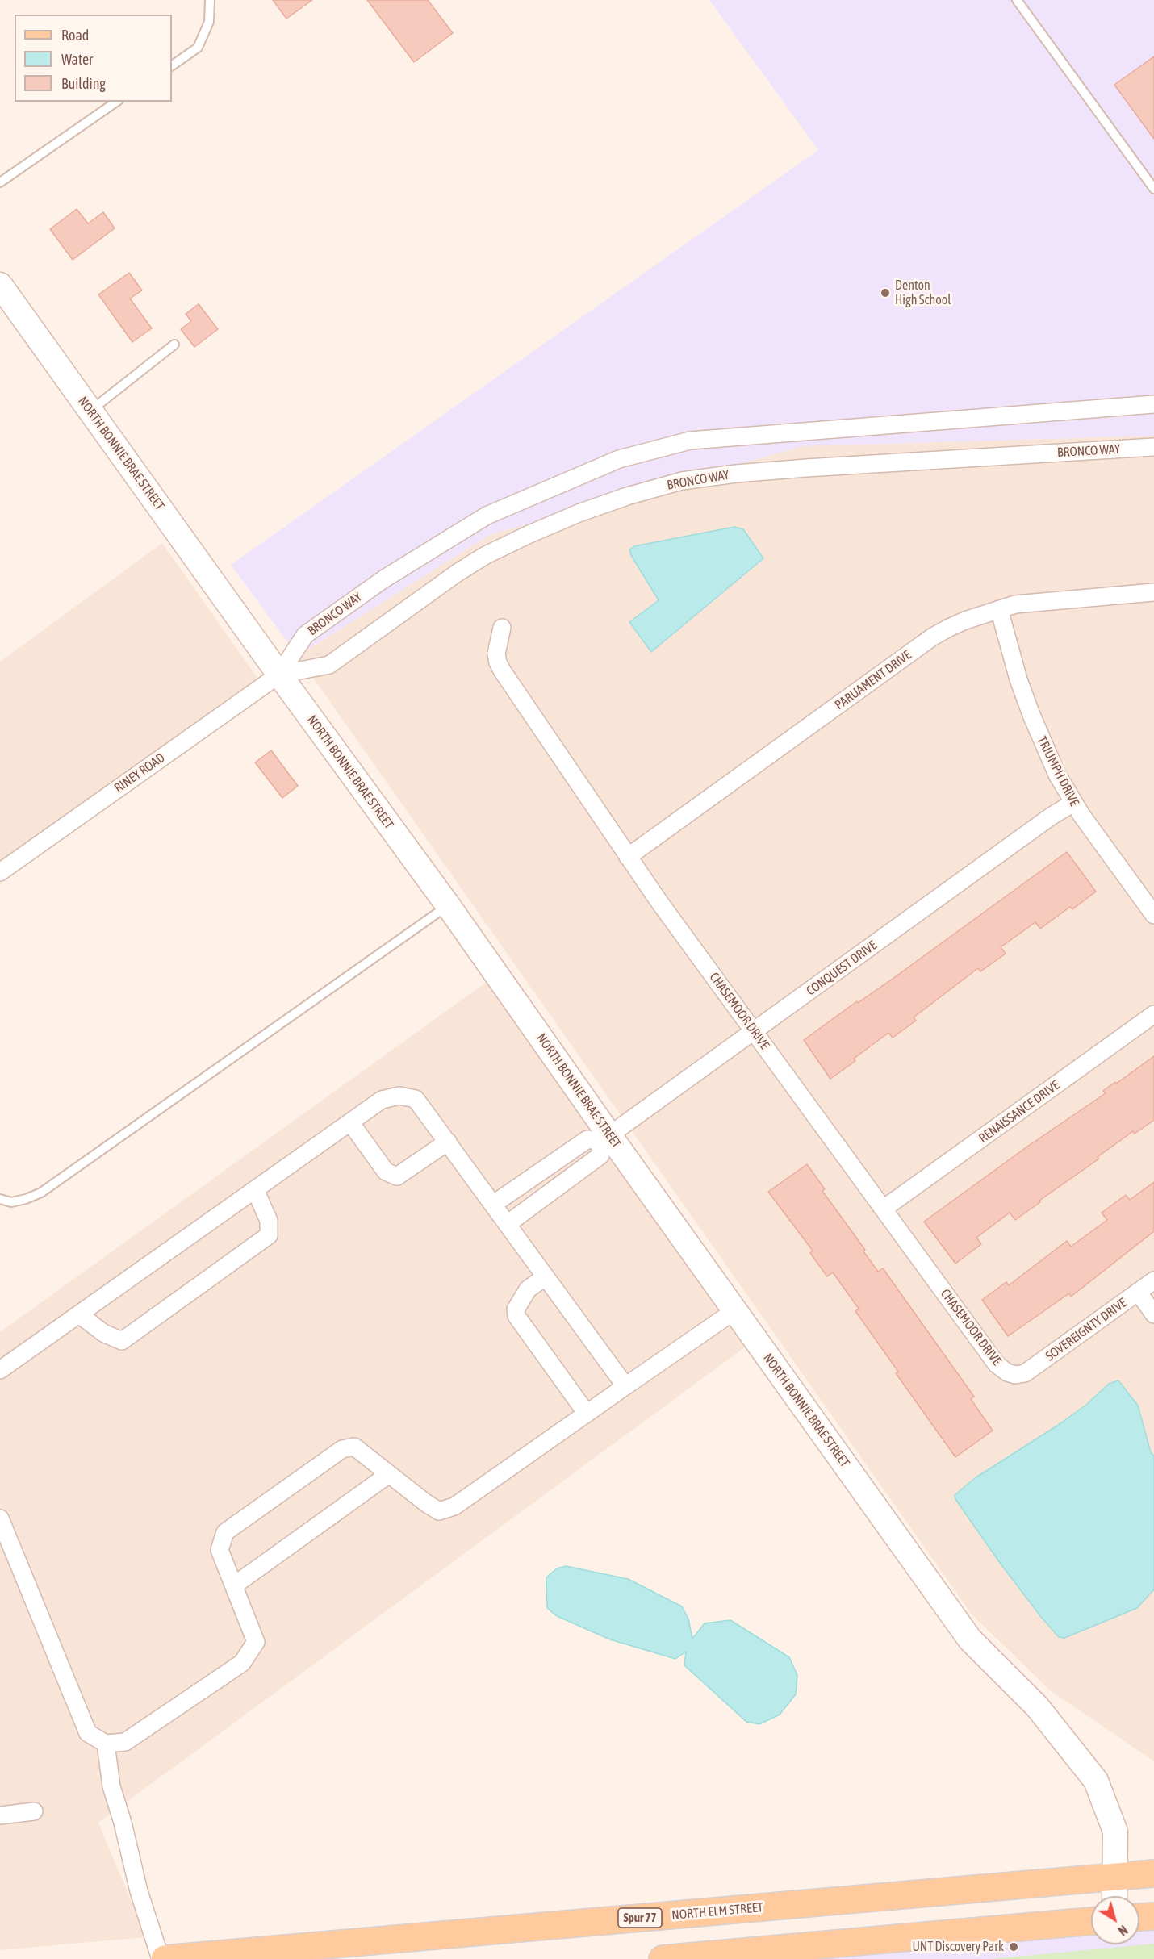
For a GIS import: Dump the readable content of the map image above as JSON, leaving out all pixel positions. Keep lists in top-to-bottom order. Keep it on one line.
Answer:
{"streets":{"main road":["NORTH BONNIE BRAE STREET","NORTH ELM STREET","Spur 77"],"street":["BRONCO WAY","PARUAMENT DRIVE","TRIUMPH DRIVE","RINEY ROAD","CONQUEST DRIVE","CHASEMOOR DRIVE","RENAISSANCE DRIVE","SOVEREIGNTY DRIVE"]},"crossings":[["BRONCO WAY","NORTH BONNIE BRAE STREET"],["BRONCO WAY","RINEY ROAD"],["NORTH BONNIE BRAE STREET","RINEY ROAD"],["NORTH BONNIE BRAE STREET","CONQUEST DRIVE"],["NORTH BONNIE BRAE STREET","NORTH ELM STREET"],["PARUAMENT DRIVE","TRIUMPH DRIVE"],["PARUAMENT DRIVE","CHASEMOOR DRIVE"],["TRIUMPH DRIVE","CONQUEST DRIVE"],["CONQUEST DRIVE","CHASEMOOR DRIVE"],["CHASEMOOR DRIVE","RENAISSANCE DRIVE"],["CHASEMOOR DRIVE","SOVEREIGNTY DRIVE"]],"places":["Denton High School","UNT Discovery Park"],"legend":["Road","Water","Building"],"north":"bottom right"}
